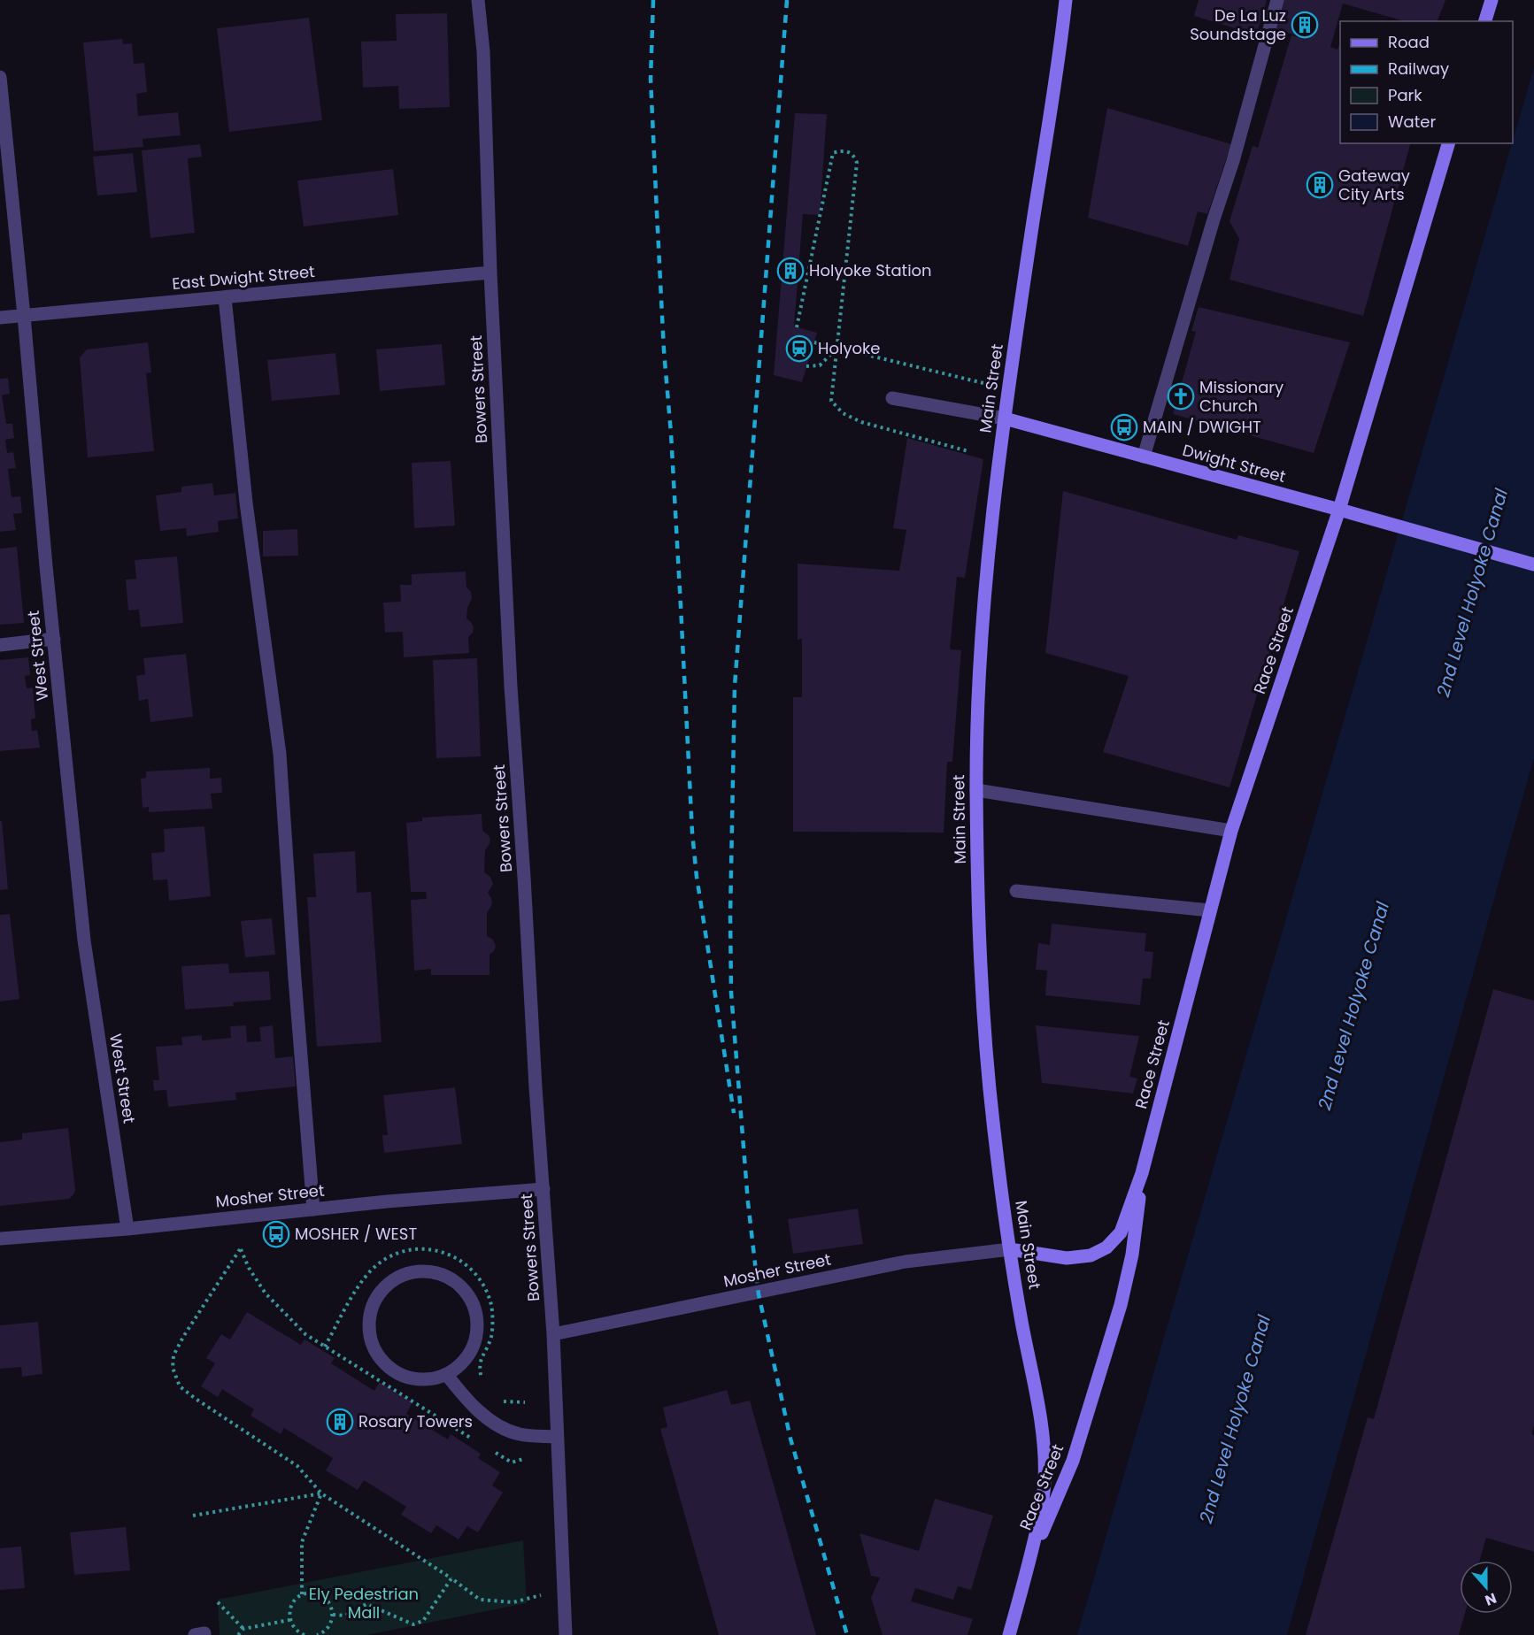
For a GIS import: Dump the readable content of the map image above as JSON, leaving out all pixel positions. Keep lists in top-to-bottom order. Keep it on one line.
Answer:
{"streets":{"street":["East Dwight Street","Main Street","Bowers Street","Dwight Street","Race Street","West Street","Mosher Street"]},"crossings":[["East Dwight Street","Bowers Street"],["East Dwight Street","West Street"],["Main Street","Dwight Street"],["Main Street","Race Street"],["Main Street","Mosher Street"],["Bowers Street","Mosher Street"],["Dwight Street","Race Street"],["Race Street","Mosher Street"],["West Street","Mosher Street"]],"water":["2nd Level Holyoke Canal"],"parks":["Ely Pedestrian Mall"],"places":{"building":["De La Luz Soundstage","Gateway City Arts","Holyoke Station","Rosary Towers"],"station":["Holyoke"],"church":["Missionary Church"],"bus stop":["MAIN / DWIGHT","MOSHER / WEST"]},"legend":["Road","Railway","Park","Water"],"north":"bottom"}
